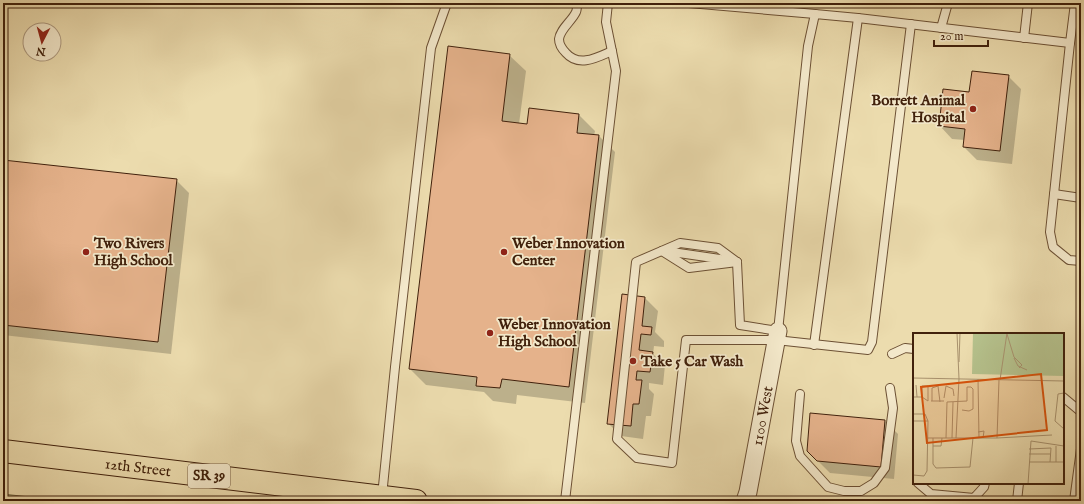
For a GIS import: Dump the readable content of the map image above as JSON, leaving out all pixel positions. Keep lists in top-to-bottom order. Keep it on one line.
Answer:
{"streets":{"main road":["12th Street","SR 39"],"street":["1100 West"]},"places":["Borrett Animal Hospital","Two Rivers High School","Weber Innovation Center","Weber Innovation High School","Take 5 Car Wash"],"scale_bar":"20 m","north":"bottom"}
